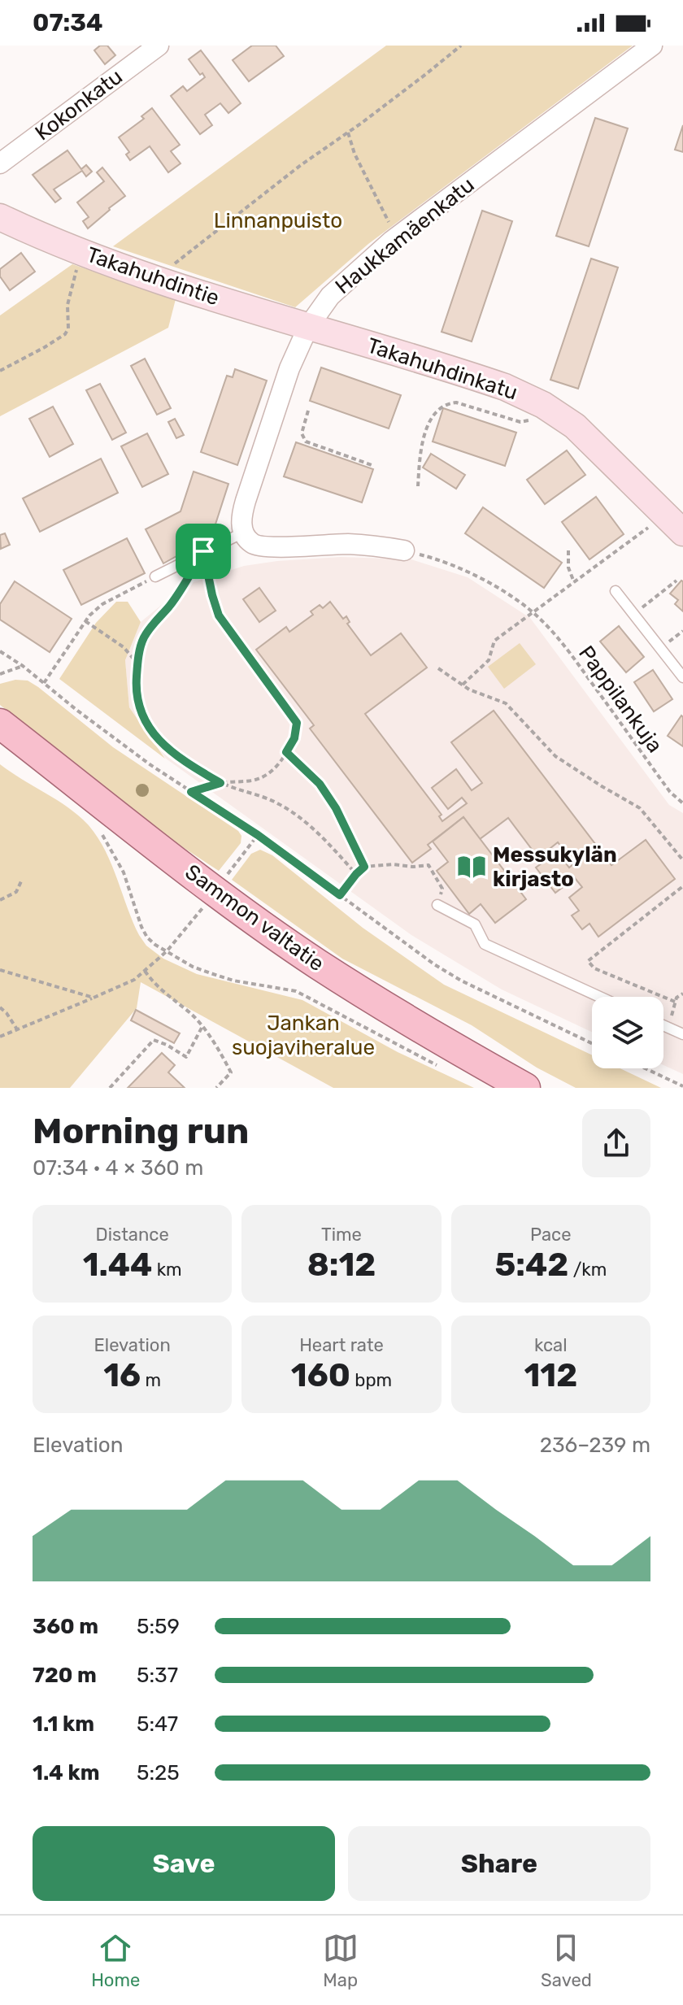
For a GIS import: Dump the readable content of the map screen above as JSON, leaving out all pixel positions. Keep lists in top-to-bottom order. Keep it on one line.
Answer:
{"streets":{"main road":["Sammon valtatie"],"street":["Kokonkatu","Haukkamäenkatu","Takahuhdintie","Takahuhdinkatu"],"path":["Pappilankuja"]},"crossings":[["Haukkamäenkatu","Takahuhdintie"],["Haukkamäenkatu","Takahuhdinkatu"],["Takahuhdintie","Takahuhdinkatu"]],"parks":["Linnanpuisto","Jankan suojaviheralue"],"places":{"library":["Messukylän kirjasto"]},"page":{"status":"07:34","heading":["Morning run","07:34 · 4 × 360 m"],"stats":[["Distance","1.44 km"],["Time","8:12"],["Pace","5:42 /km"],["Elevation","16 m"],["Heart rate","160 bpm"],["kcal","112"]],"chart":["Elevation","236–239 m"],"list":[{"name":"360 m","note":"5:59"},{"name":"720 m","note":"5:37"},{"name":"1.1 km","note":"5:47"},{"name":"1.4 km","note":"5:25"}],"buttons":["Save","Share"],"tabs":["Home","Map","Saved"]}}
